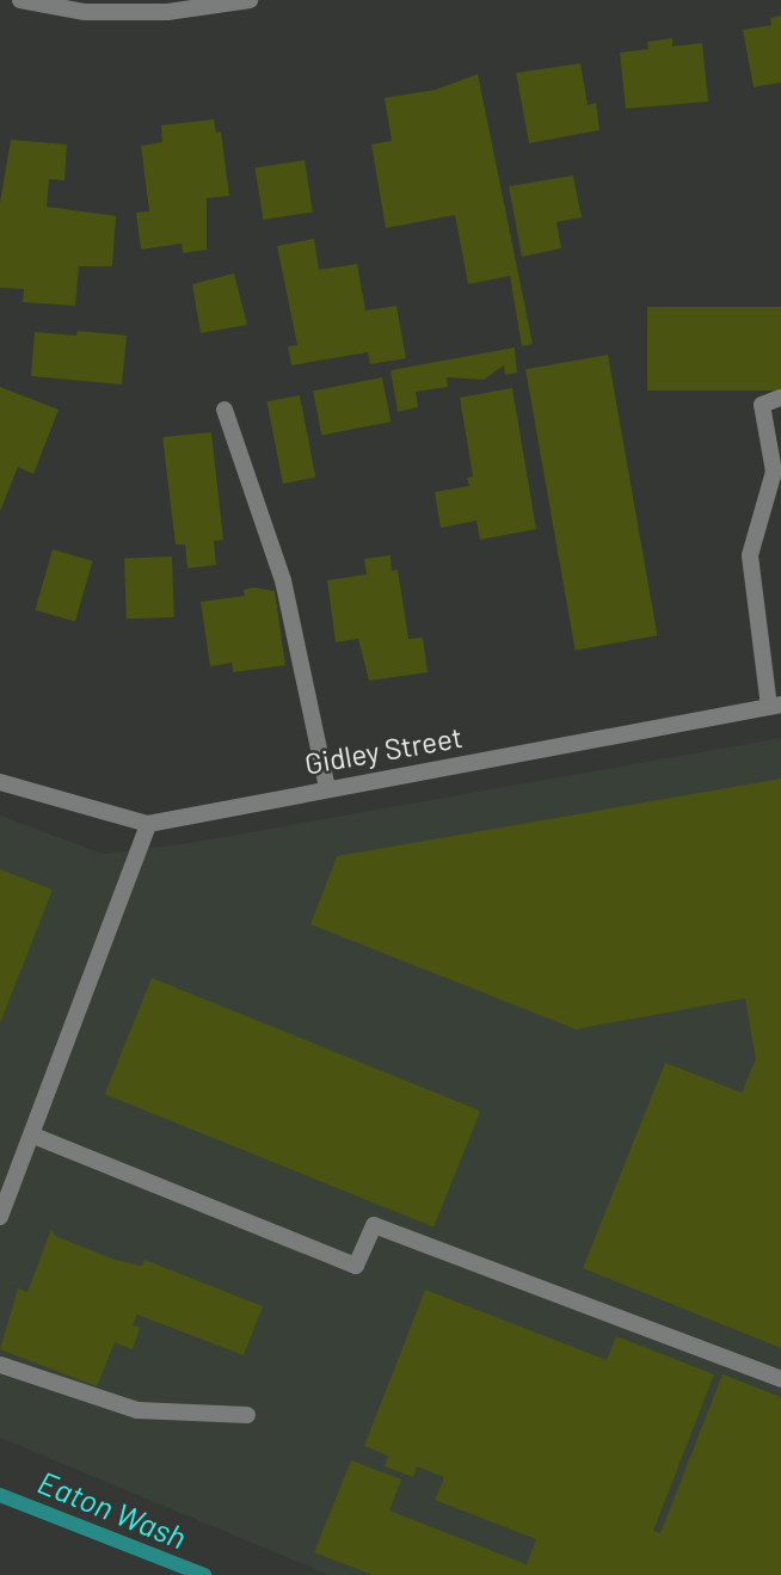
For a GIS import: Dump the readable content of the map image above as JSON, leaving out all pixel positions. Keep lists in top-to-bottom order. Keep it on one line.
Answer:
{"streets":{"street":["Gidley Street"]},"water":["Eaton Wash"]}
